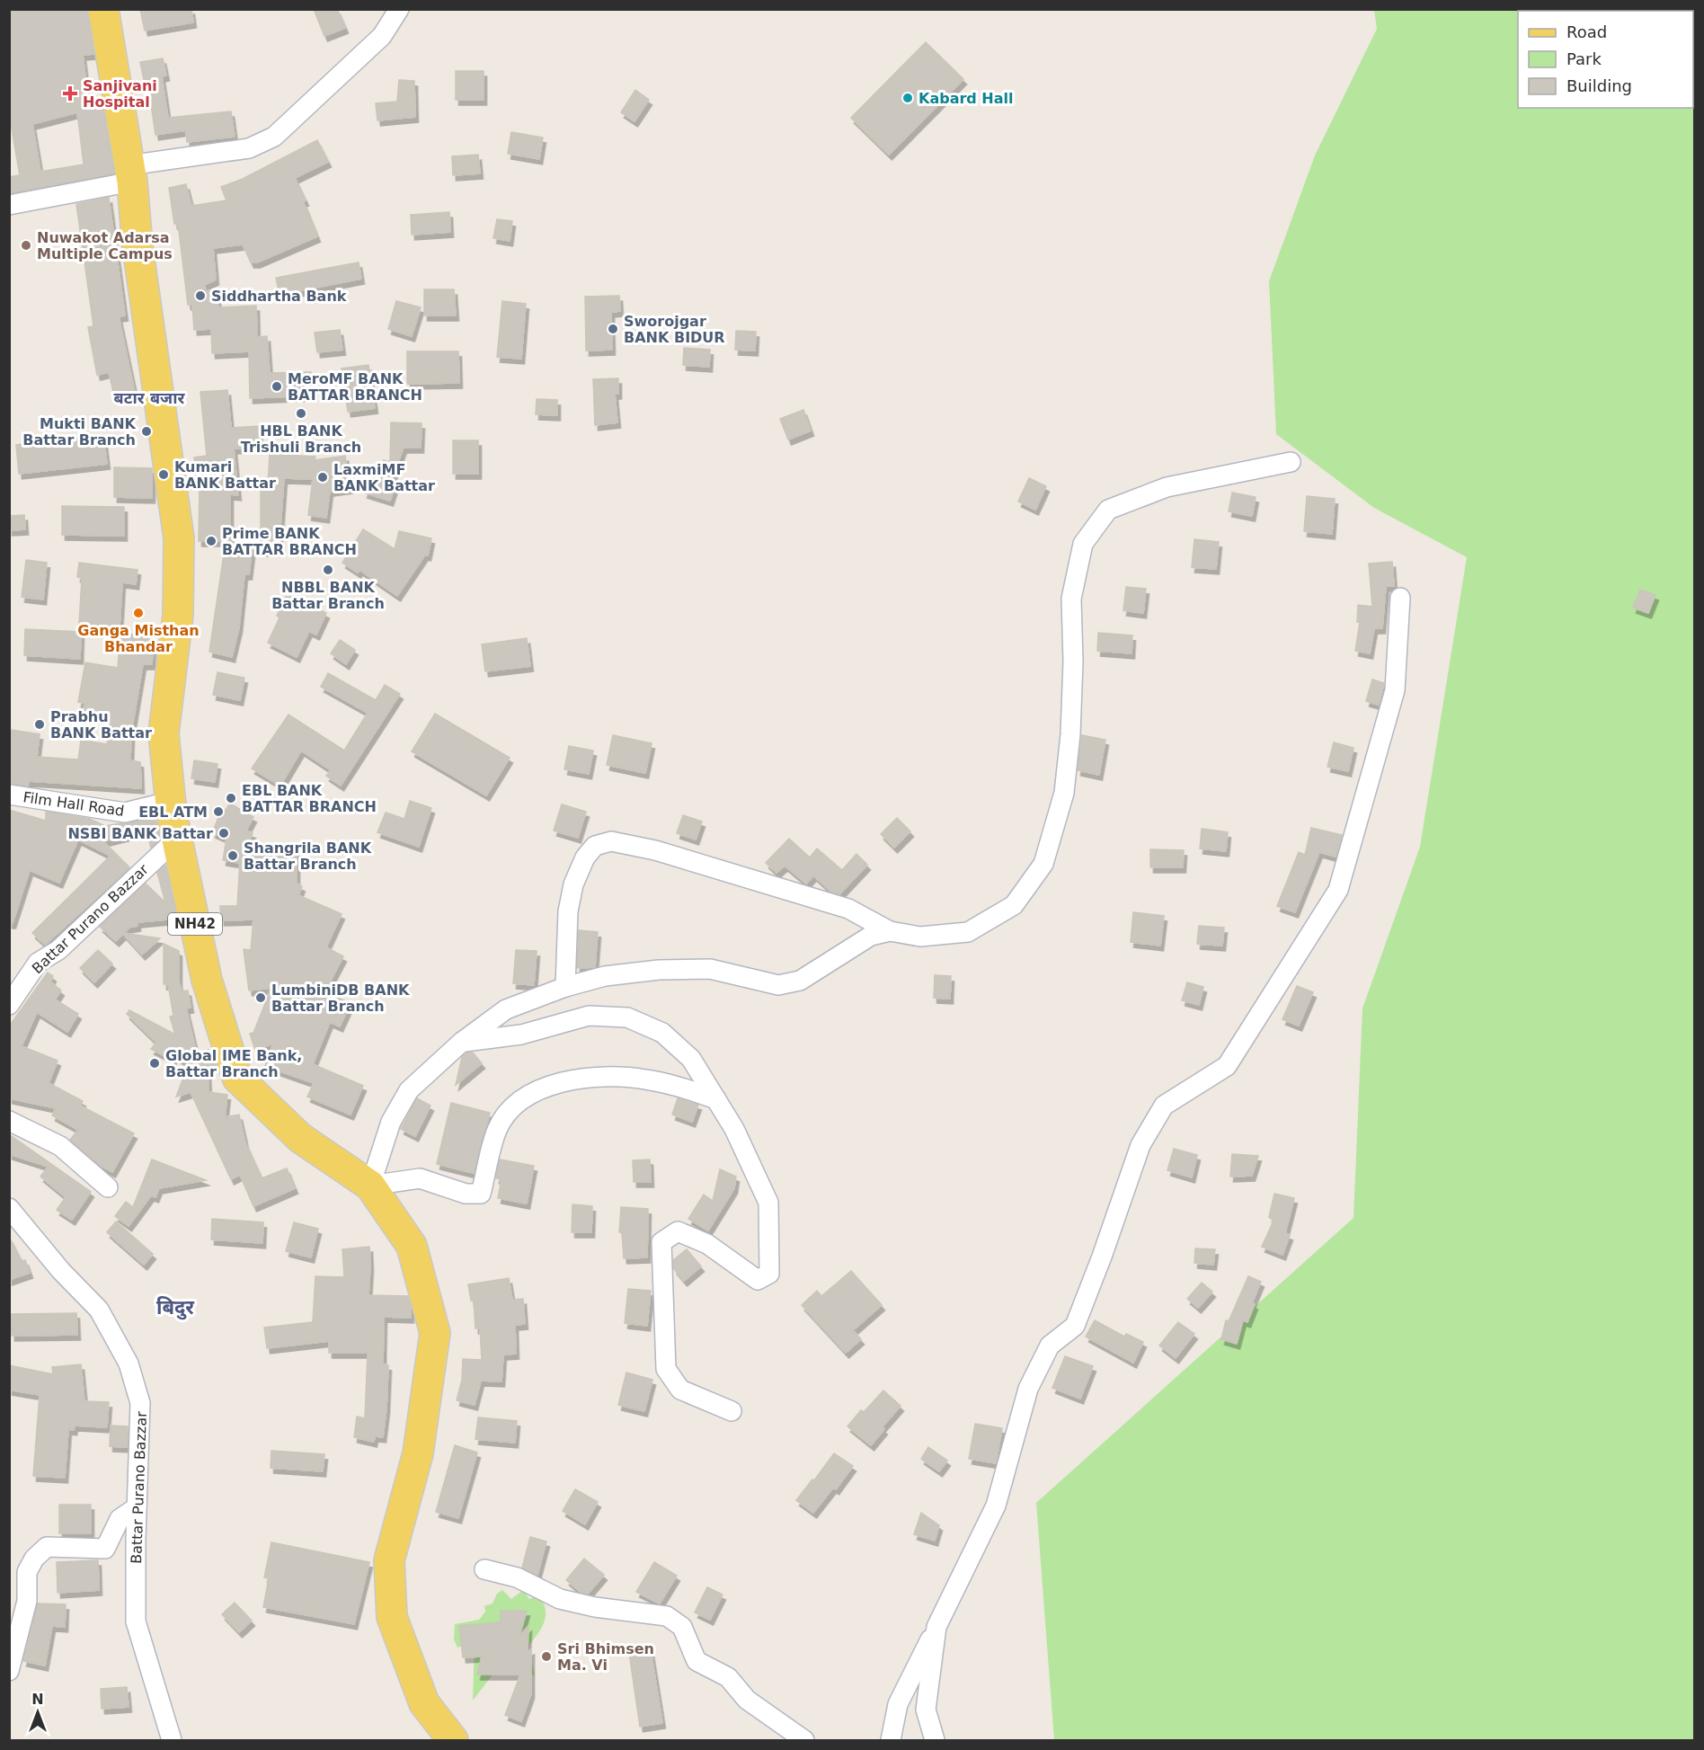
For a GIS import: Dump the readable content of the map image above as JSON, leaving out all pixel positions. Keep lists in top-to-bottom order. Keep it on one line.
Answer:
{"streets":{"main road":["NH42"],"street":["Film Hall Road","Battar Purano Bazzar"]},"crossings":[["Film Hall Road","NH42"],["Battar Purano Bazzar","NH42"]],"districts":["बटार बजार","बिदुर"],"places":{"health":["Sanjivani Hospital"],"other":["Kabard Hall","Nuwakot Adarsa Multiple Campus","Siddhartha Bank","Sworojgar BANK BIDUR","MeroMF BANK BATTAR BRANCH","HBL BANK Trishuli Branch","Mukti BANK Battar Branch","Kumari BANK Battar","LaxmiMF BANK Battar","Prime BANK BATTAR BRANCH","NBBL BANK Battar Branch","Ganga Misthan Bhandar","Prabhu BANK Battar","EBL BANK BATTAR BRANCH","EBL ATM","NSBI BANK Battar","Shangrila BANK Battar Branch","LumbiniDB BANK Battar Branch","Global IME Bank, Battar Branch","Sri Bhimsen Ma. Vi"]},"legend":["Road","Park","Building"],"north":"top"}
